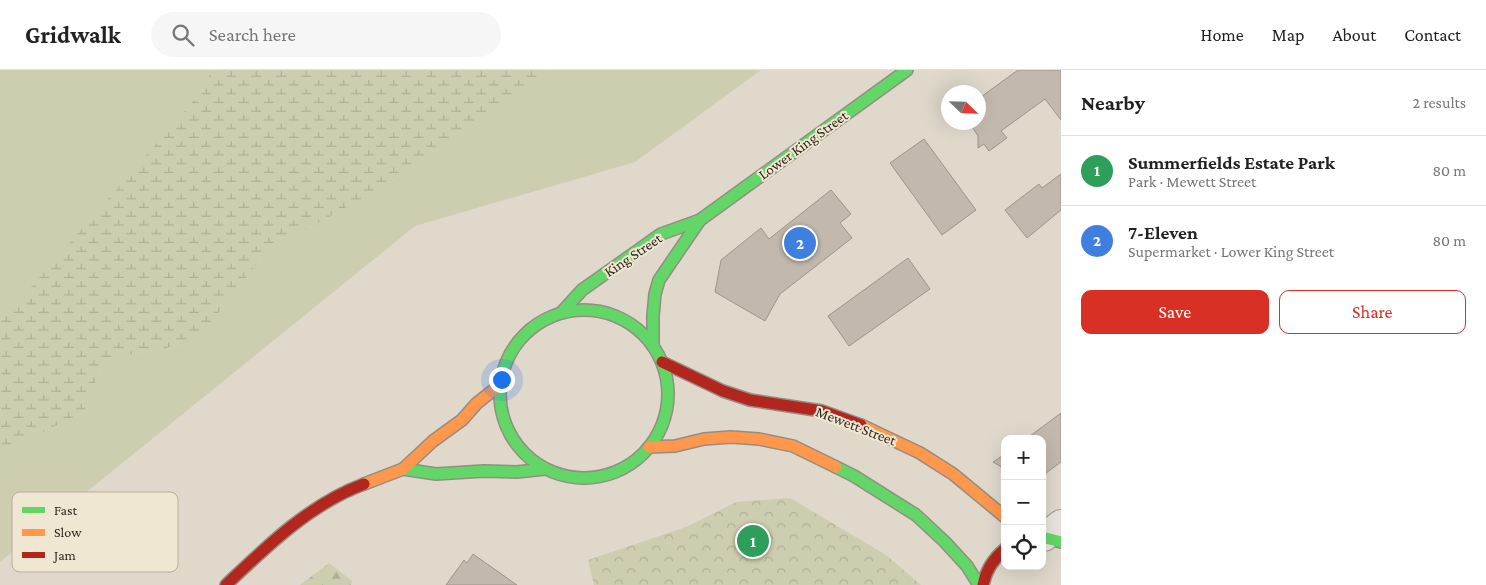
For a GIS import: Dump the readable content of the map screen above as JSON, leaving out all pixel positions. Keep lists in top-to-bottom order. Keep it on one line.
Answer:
{"streets":{"main road":["Lower King Street","King Street","Mewett Street"]},"crossings":[["Lower King Street","King Street"],["King Street","Mewett Street"]],"legend":["Fast","Slow","Jam"],"north":"bottom right","page":{"header":"Gridwalk","search":"Search here","nav":["Home","Map","About","Contact"],"heading":["Nearby","2 results"],"list":[{"mark":"1","name":"Summerfields Estate Park","note":"Park · Mewett Street","value":"80 m"},{"mark":"2","name":"7-Eleven","note":"Supermarket · Lower King Street","value":"80 m"}],"pins":["2","1"],"buttons":["Save","Share"],"map_buttons":["+","−"]}}
